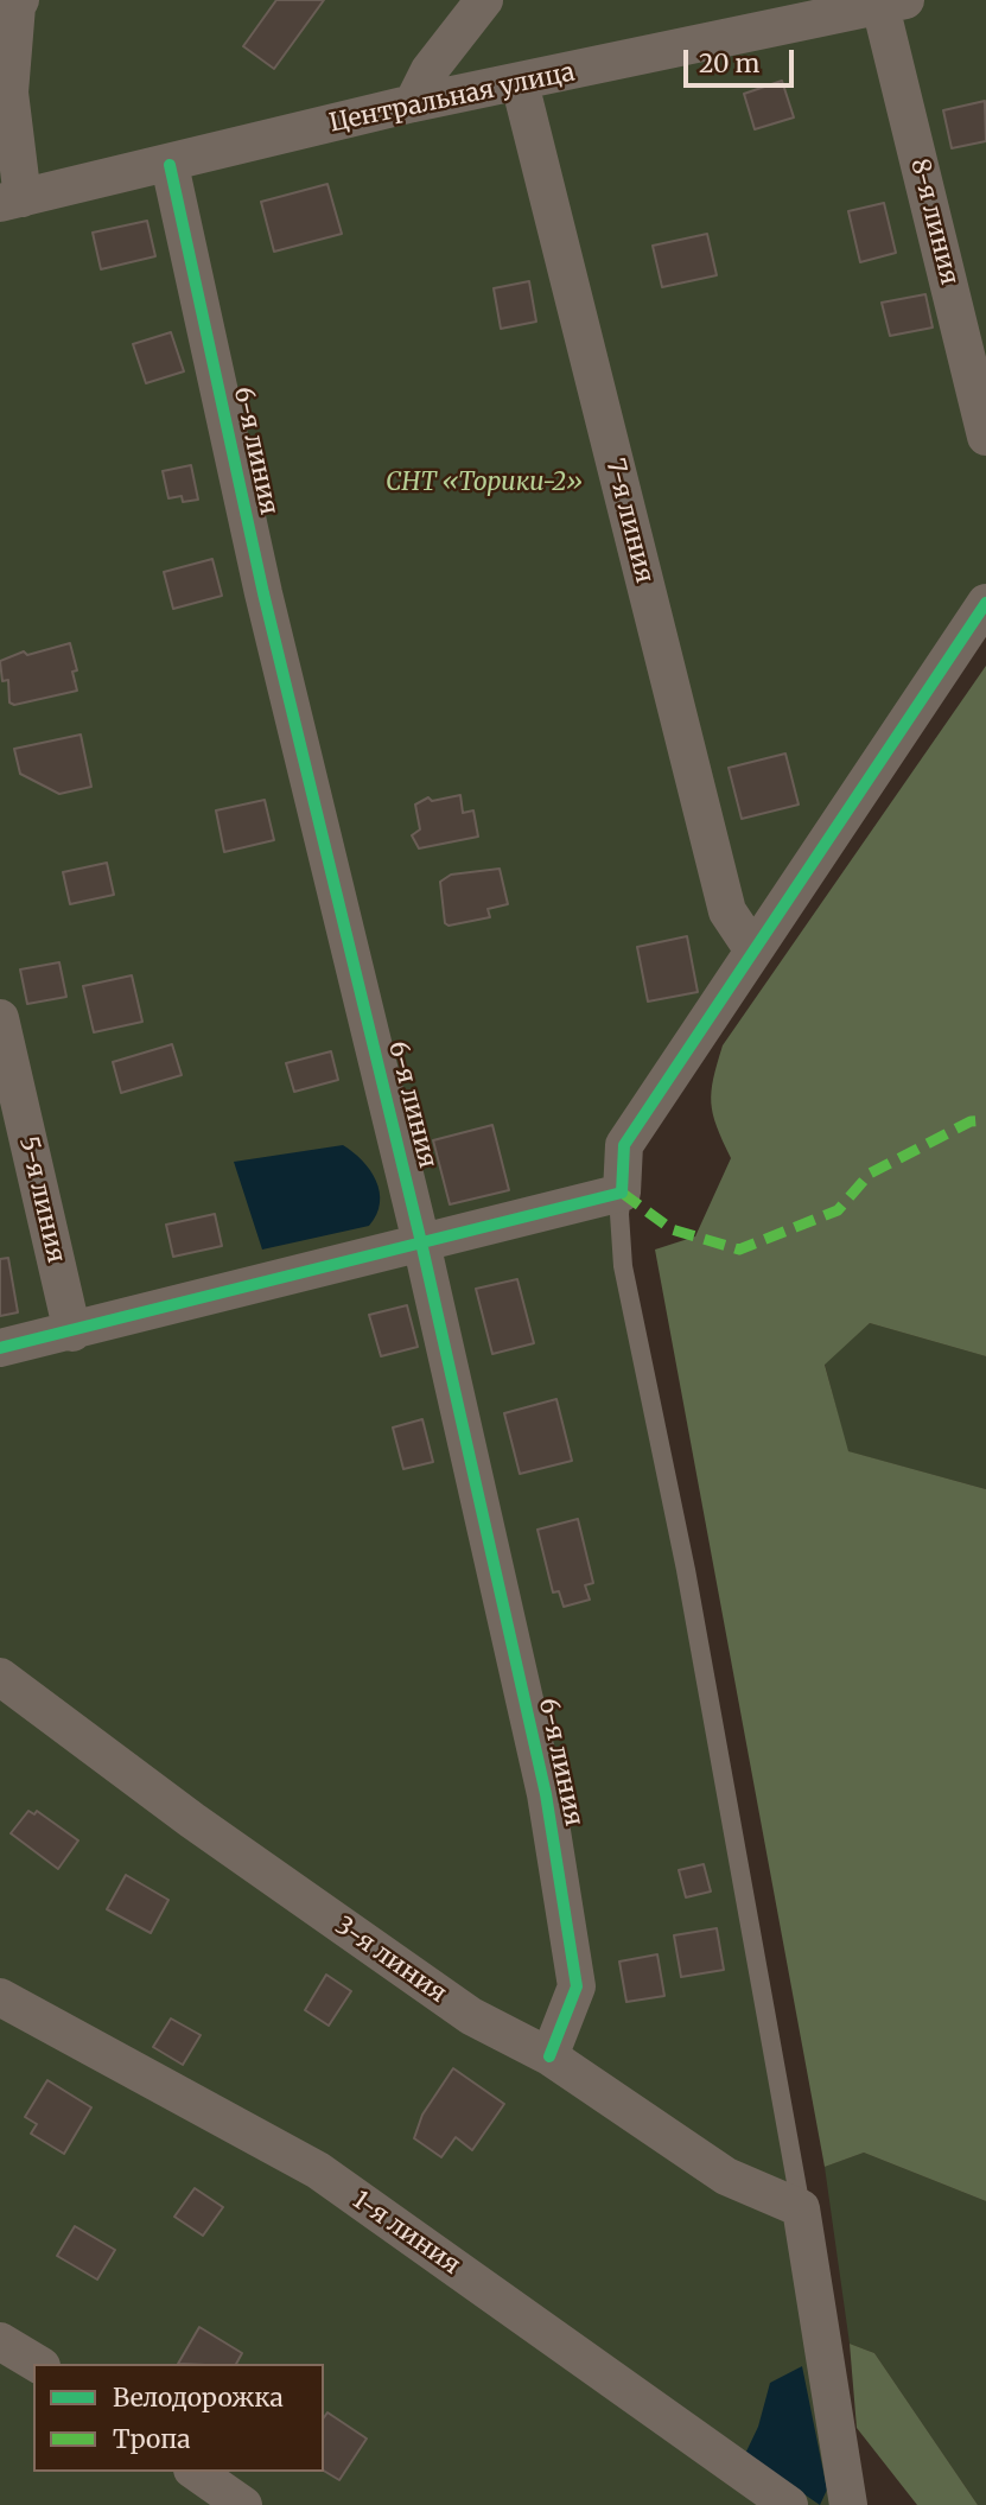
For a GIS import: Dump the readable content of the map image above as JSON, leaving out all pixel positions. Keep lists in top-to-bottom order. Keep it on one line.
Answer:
{"streets":{"street":["Центральная улица","8-я линия","6-я линия","7-я линия","5-я линия","3-я линия","1-я линия"]},"crossings":[["Центральная улица","8-я линия"],["Центральная улица","6-я линия"],["Центральная улица","7-я линия"],["6-я линия","3-я линия"]],"parks":["СНТ «Торики-2»"],"legend":["Велодорожка","Тропа"],"scale_bar":"20 m"}
